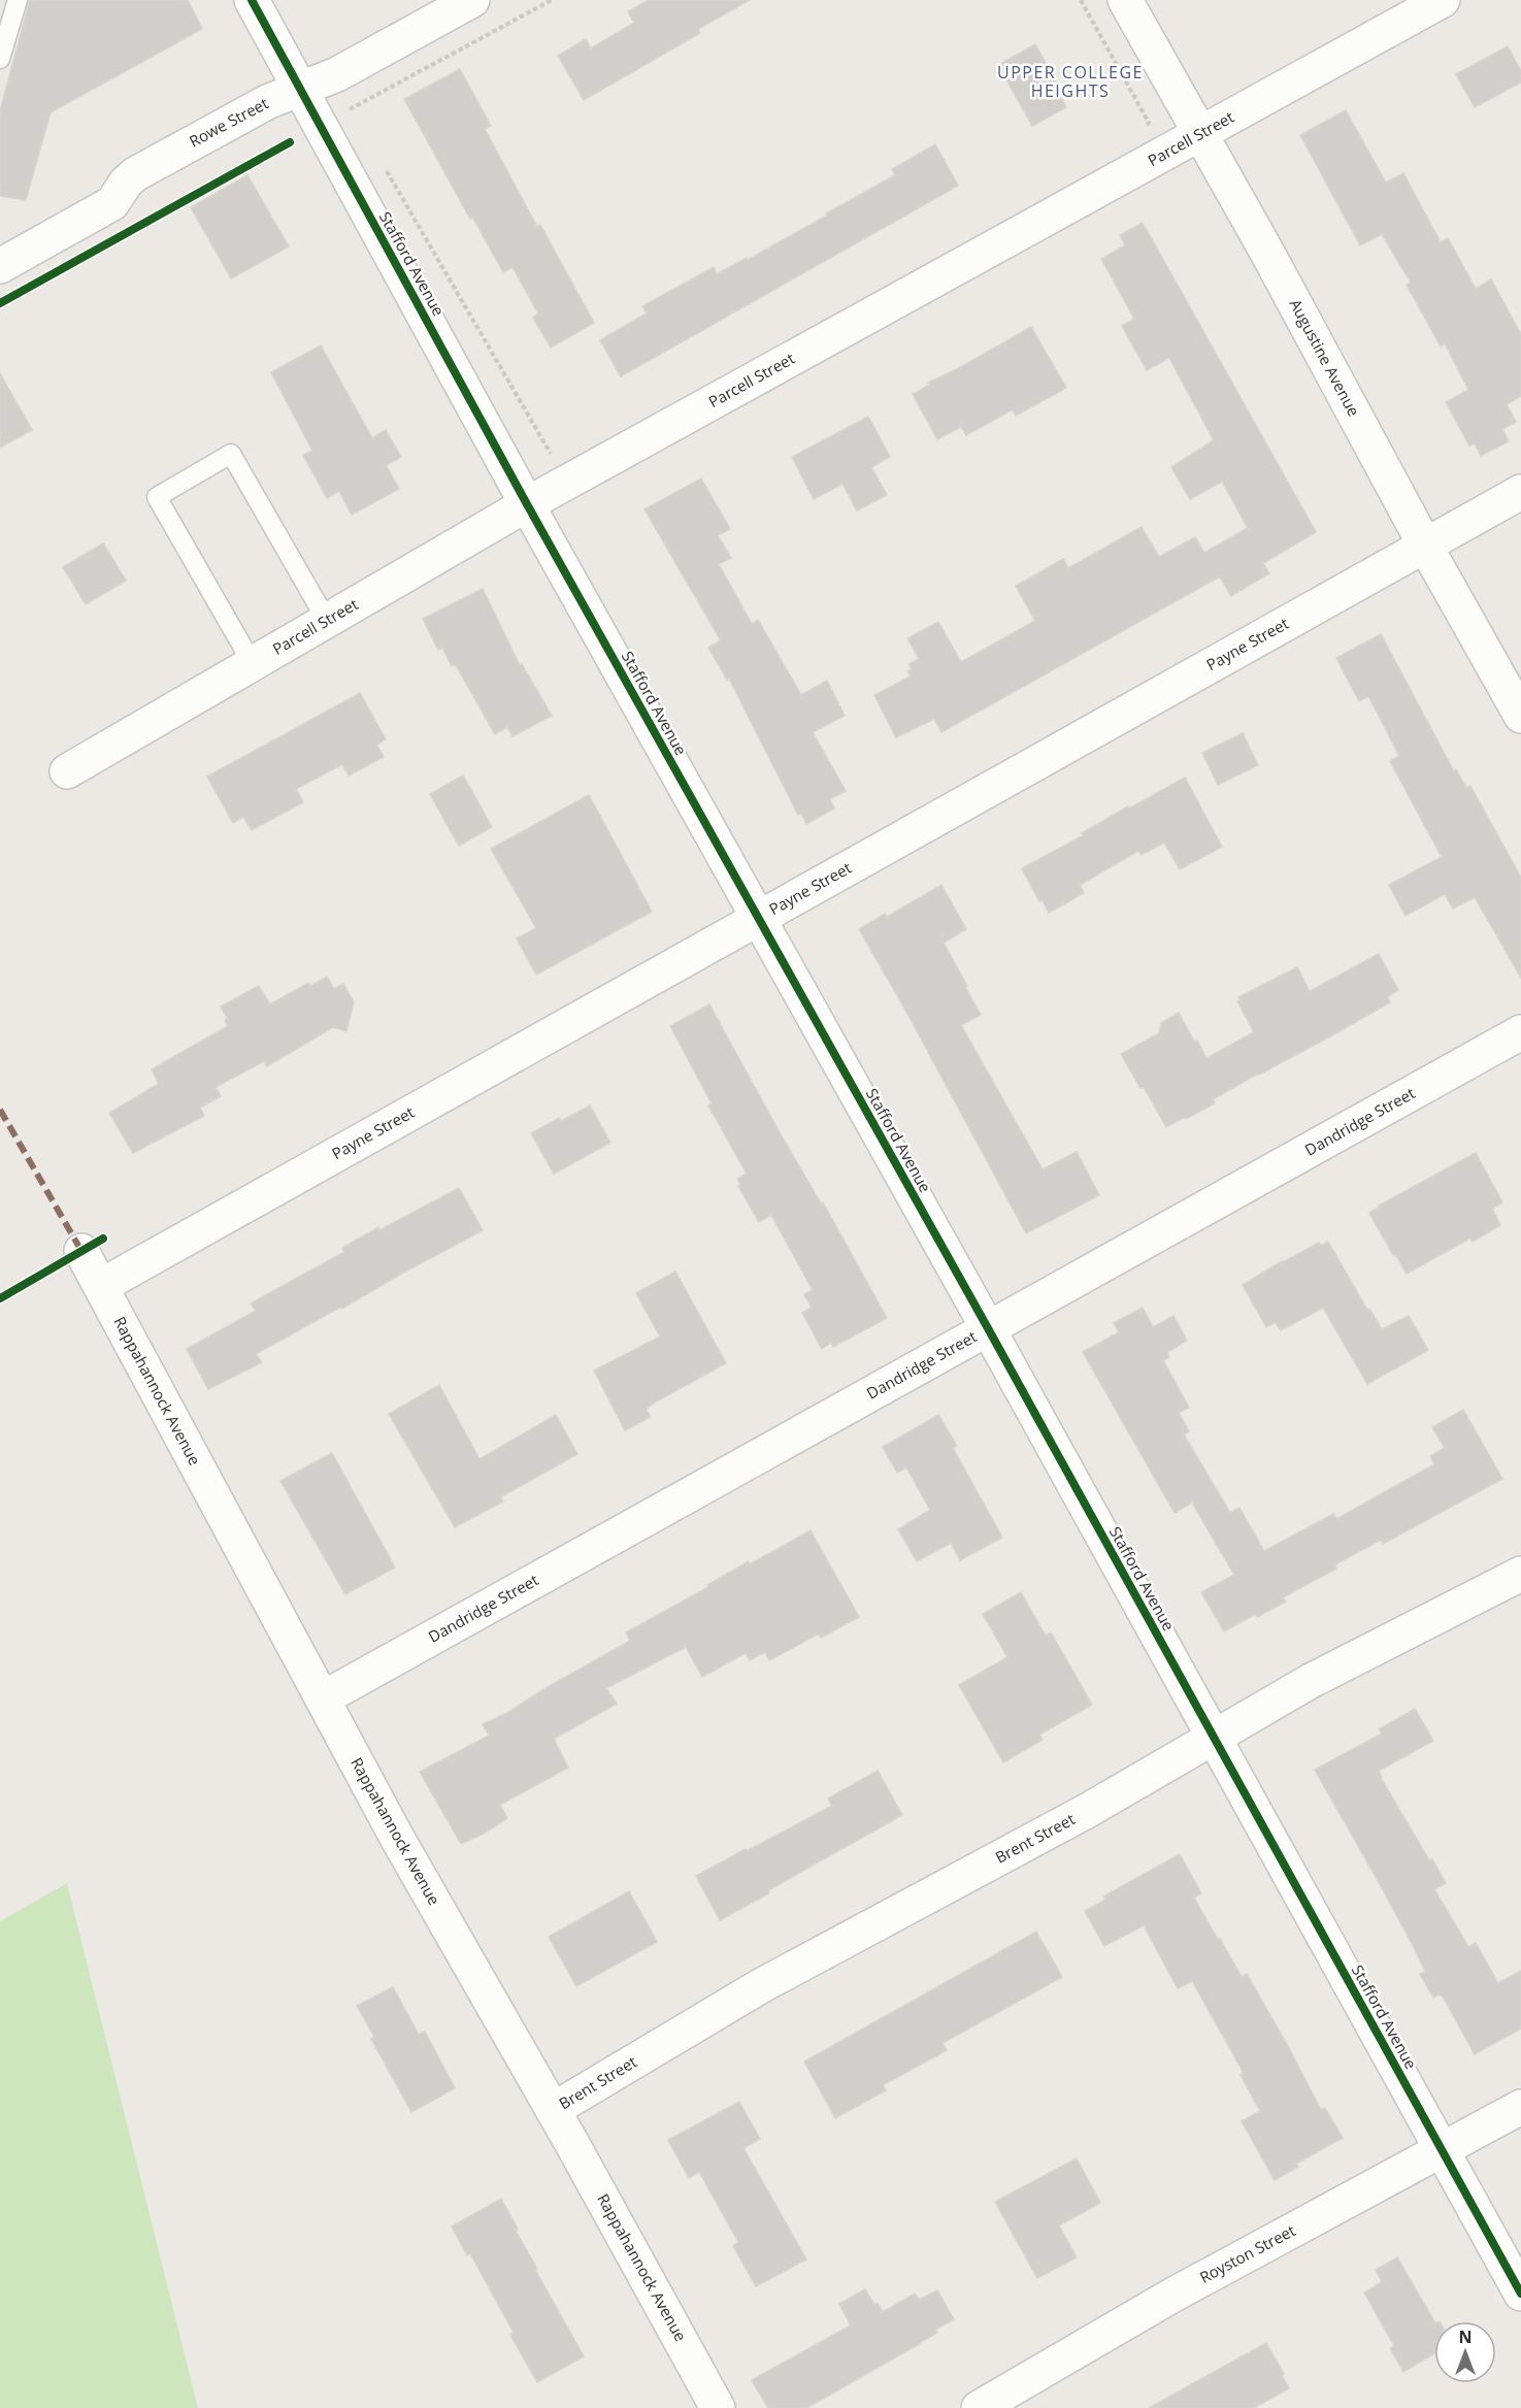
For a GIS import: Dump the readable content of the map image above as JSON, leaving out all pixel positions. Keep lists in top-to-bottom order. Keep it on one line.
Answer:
{"streets":{"street":["Rowe Street","Parcell Street","Stafford Avenue","Augustine Avenue","Payne Street","Dandridge Street","Rappahannock Avenue","Brent Street","Royston Street"]},"crossings":[["Rowe Street","Stafford Avenue"],["Parcell Street","Stafford Avenue"],["Parcell Street","Augustine Avenue"],["Stafford Avenue","Payne Street"],["Stafford Avenue","Dandridge Street"],["Stafford Avenue","Brent Street"],["Stafford Avenue","Royston Street"],["Augustine Avenue","Payne Street"],["Payne Street","Rappahannock Avenue"],["Dandridge Street","Rappahannock Avenue"],["Rappahannock Avenue","Brent Street"]],"districts":["UPPER COLLEGE HEIGHTS"],"north":"top"}
